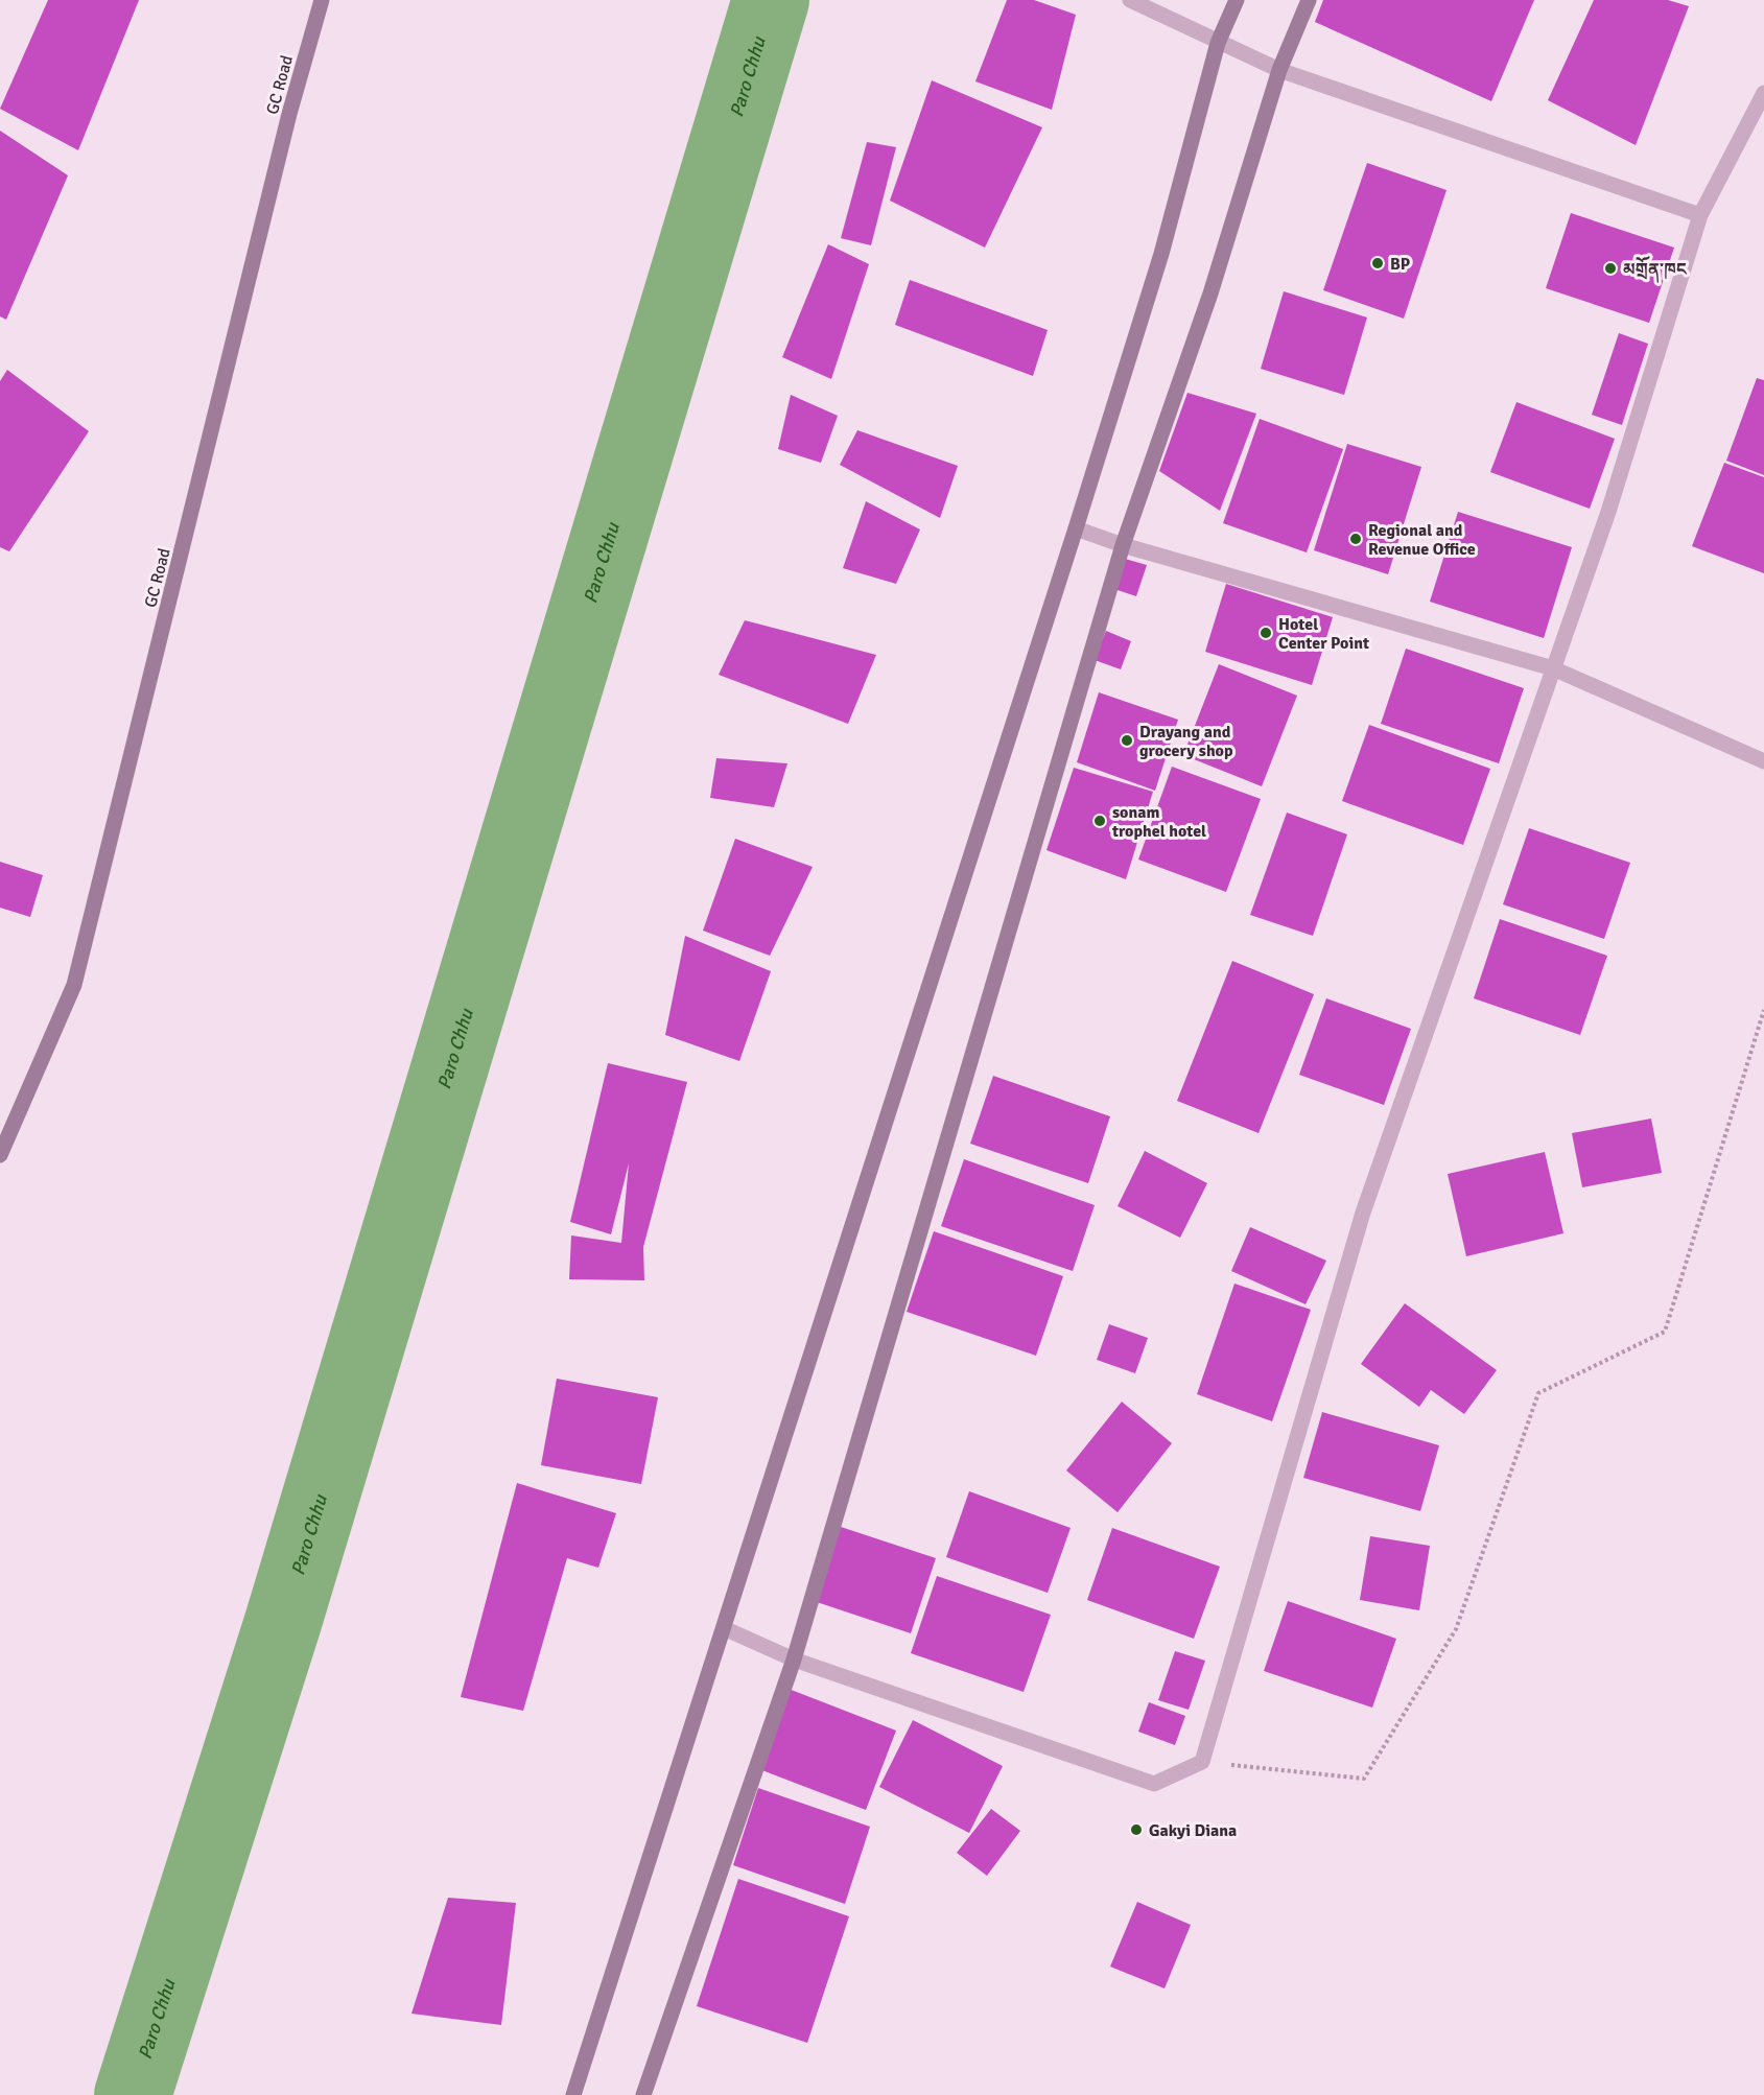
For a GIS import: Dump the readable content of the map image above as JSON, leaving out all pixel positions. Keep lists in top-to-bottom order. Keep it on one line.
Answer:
{"streets":{"street":["GC Road"]},"water":["Paro Chhu"],"places":["BP","མགྲོན་ཁང","Regional and Revenue Office","Hotel Center Point","Drayang and grocery shop","sonam trophel hotel","Gakyi Diana"]}
